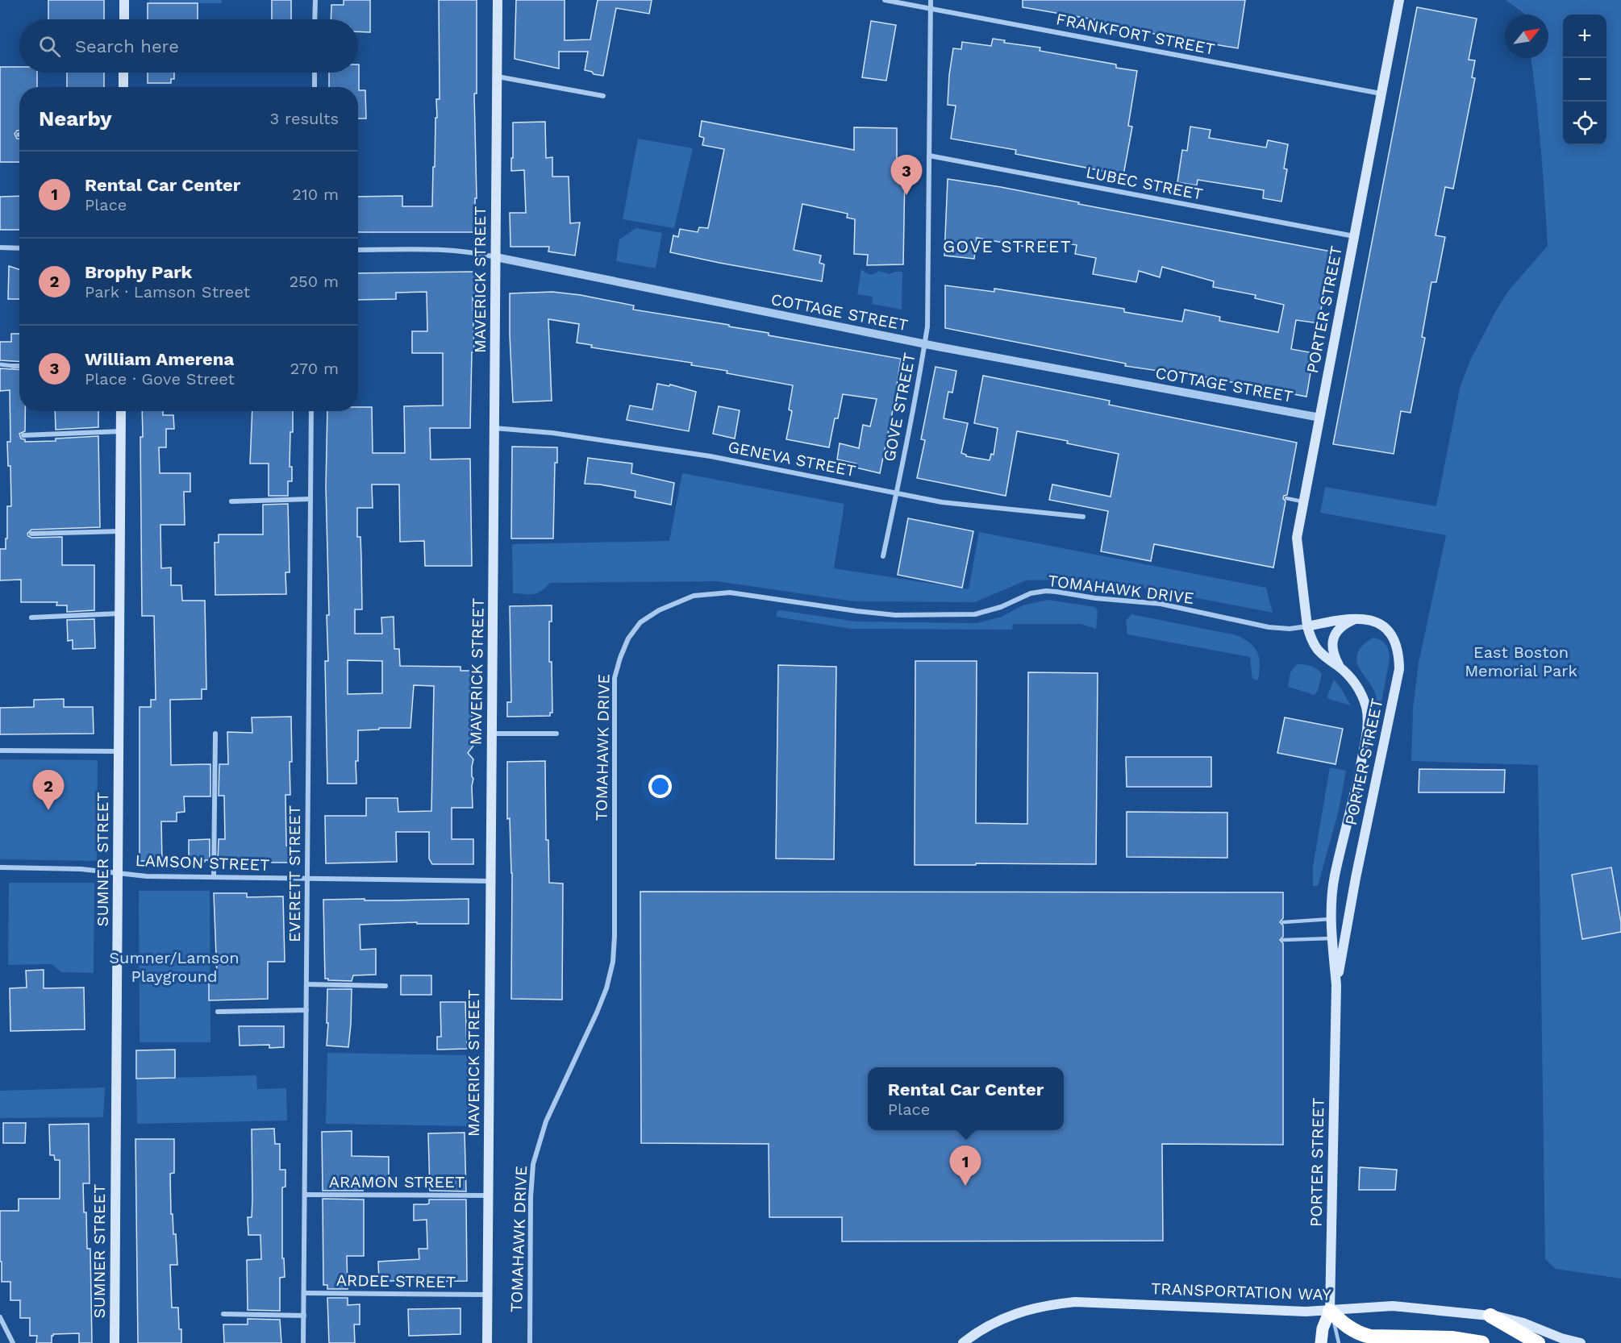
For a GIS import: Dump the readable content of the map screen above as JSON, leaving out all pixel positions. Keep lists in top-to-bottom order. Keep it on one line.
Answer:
{"streets":{"main road":["MAVERICK STREET","PORTER STREET","SUMNER STREET","TRANSPORTATION WAY"],"street":["FRANKFORT STREET","LUBEC STREET","COTTAGE STREET","GOVE STREET","GENEVA STREET","TOMAHAWK DRIVE","LAMSON STREET","EVERETT STREET","ARAMON STREET","ARDEE STREET"]},"crossings":[["FRANKFORT STREET","PORTER STREET"],["FRANKFORT STREET","GOVE STREET"],["LUBEC STREET","PORTER STREET"],["LUBEC STREET","GOVE STREET"],["MAVERICK STREET","COTTAGE STREET"],["MAVERICK STREET","GENEVA STREET"],["MAVERICK STREET","LAMSON STREET"],["MAVERICK STREET","ARAMON STREET"],["MAVERICK STREET","ARDEE STREET"],["PORTER STREET","COTTAGE STREET"],["PORTER STREET","TOMAHAWK DRIVE"],["PORTER STREET","TRANSPORTATION WAY"],["COTTAGE STREET","GOVE STREET"],["GOVE STREET","GENEVA STREET"],["SUMNER STREET","LAMSON STREET"],["LAMSON STREET","EVERETT STREET"],["EVERETT STREET","ARAMON STREET"],["EVERETT STREET","ARDEE STREET"]],"districts":["GOVE STREET"],"parks":["East Boston Memorial Park","Sumner/Lamson Playground"],"north":"top right","page":{"map_buttons":["+","−"],"search":"Search here","heading":["Nearby","3 results"],"list":[{"mark":"1","name":"Rental Car Center","note":"Place","value":"210 m"},{"mark":"2","name":"Brophy Park","note":"Park · Lamson Street","value":"250 m"},{"mark":"3","name":"William Amerena","note":"Place · Gove Street","value":"270 m"}],"pins":["3","2","1"],"popup":["Rental Car Center","Place"]}}
